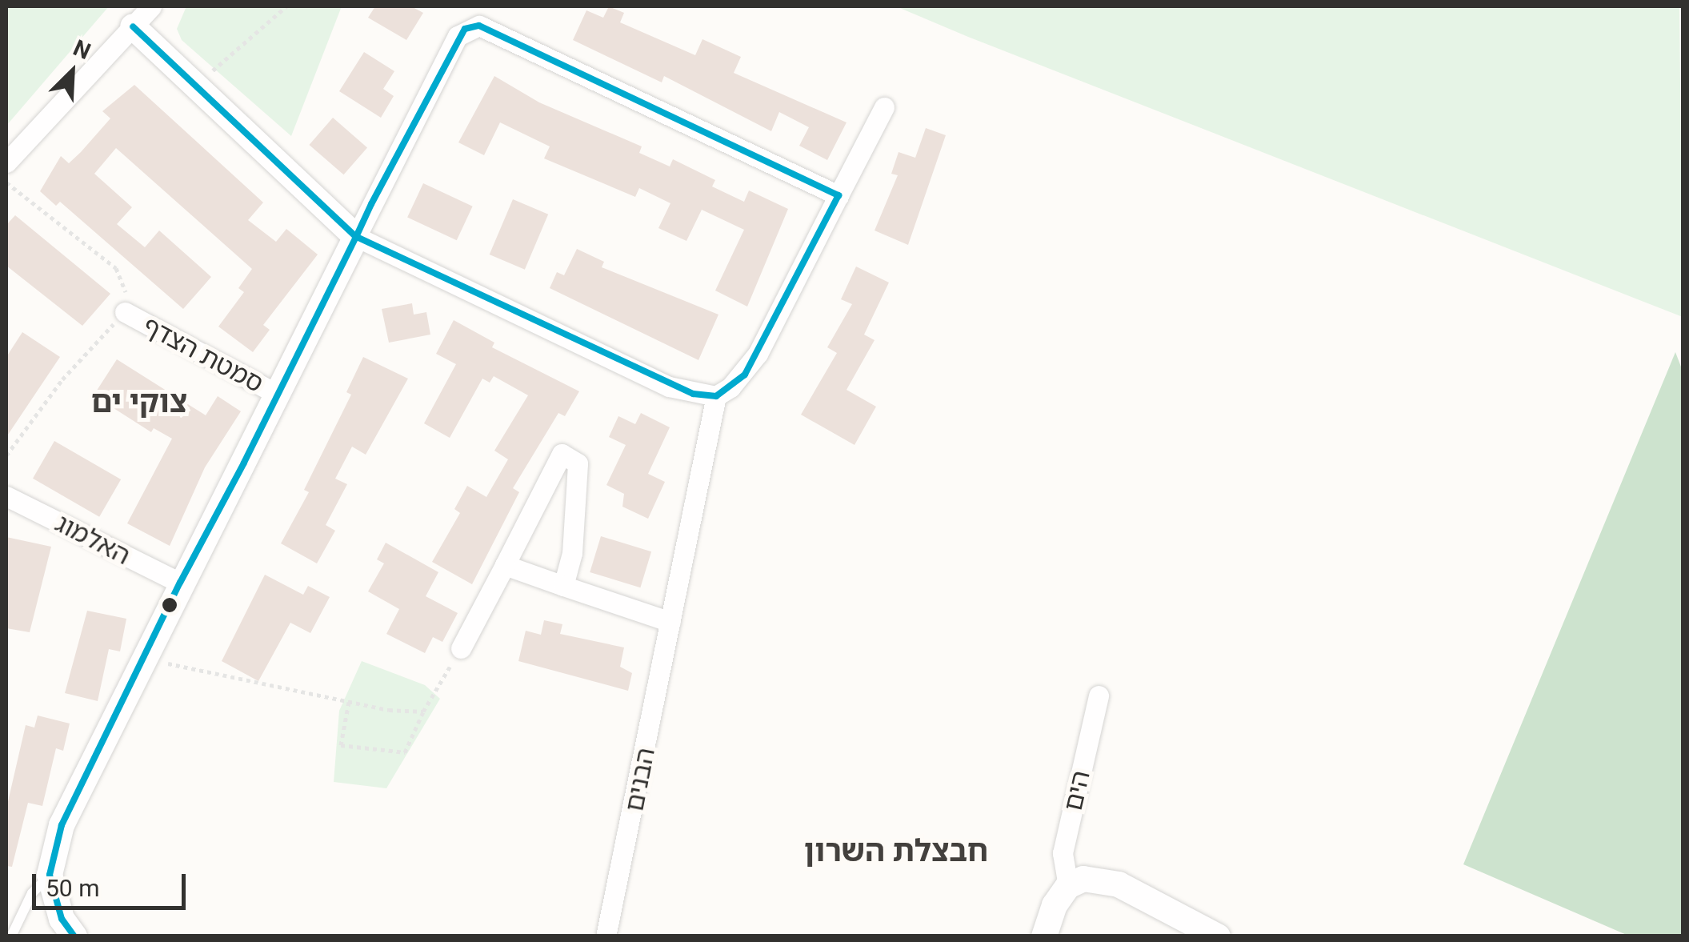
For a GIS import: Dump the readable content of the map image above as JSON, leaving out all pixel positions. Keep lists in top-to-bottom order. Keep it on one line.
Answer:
{"streets":{"street":["סמטת הצדף","האלמוג","הבנים","הים"]},"districts":["צוקי ים","חבצלת השרון"],"scale_bar":"50 m","north":"top right"}
